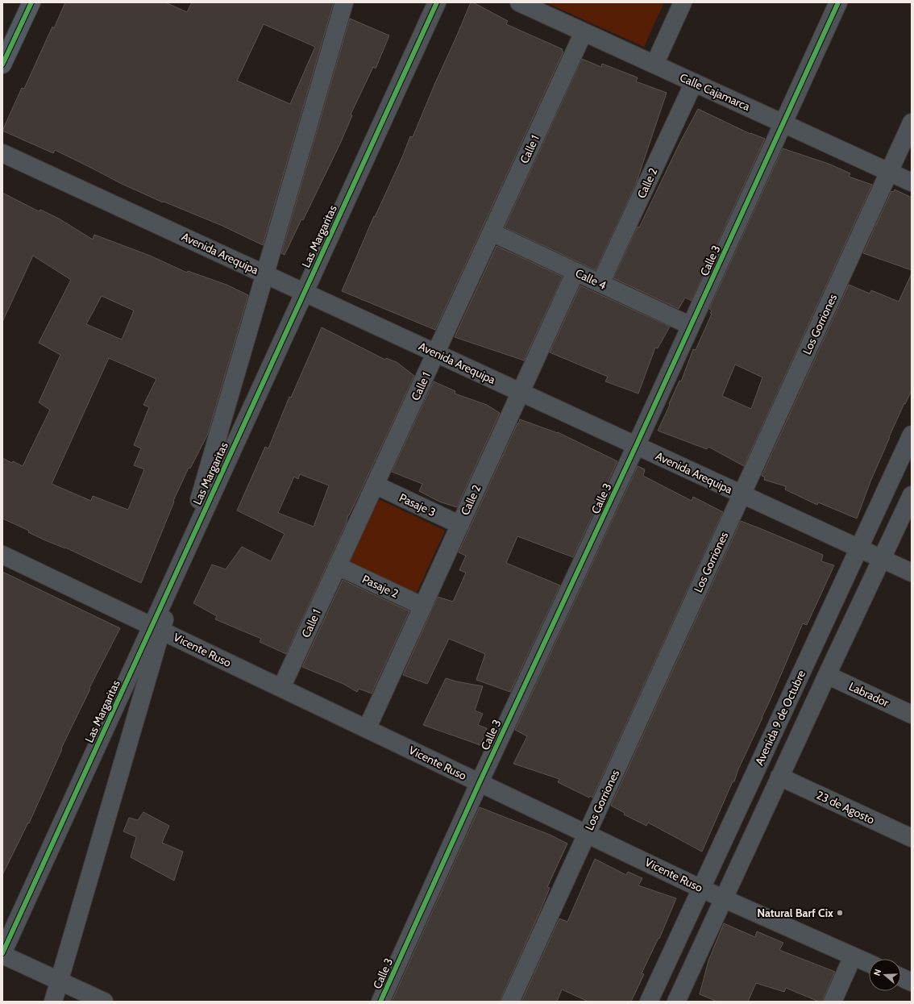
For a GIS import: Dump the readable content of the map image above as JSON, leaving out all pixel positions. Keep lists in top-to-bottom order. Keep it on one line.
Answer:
{"streets":{"street":["Calle Cajamarca","Calle 1","Calle 2","Las Margaritas","Avenida Arequipa","Calle 3","Calle 4","Los Gorriones","Pasaje 3","Pasaje 2","Vicente Ruso","Labrador","Avenida 9 de Octubre","23 de Agosto"]},"crossings":[["Calle Cajamarca","Calle 1"],["Calle Cajamarca","Calle 2"],["Calle Cajamarca","Calle 3"],["Calle Cajamarca","Los Gorriones"],["Calle 1","Avenida Arequipa"],["Calle 1","Calle 4"],["Calle 1","Pasaje 3"],["Calle 1","Pasaje 2"],["Calle 1","Vicente Ruso"],["Calle 2","Avenida Arequipa"],["Calle 2","Calle 4"],["Calle 2","Pasaje 3"],["Calle 2","Pasaje 2"],["Calle 2","Vicente Ruso"],["Las Margaritas","Avenida Arequipa"],["Las Margaritas","Vicente Ruso"],["Avenida Arequipa","Calle 3"],["Avenida Arequipa","Los Gorriones"],["Avenida Arequipa","Avenida 9 de Octubre"],["Calle 3","Calle 4"],["Calle 3","Vicente Ruso"],["Los Gorriones","Vicente Ruso"],["Vicente Ruso","Avenida 9 de Octubre"]],"places":["Natural Barf Cix"],"north":"left"}
